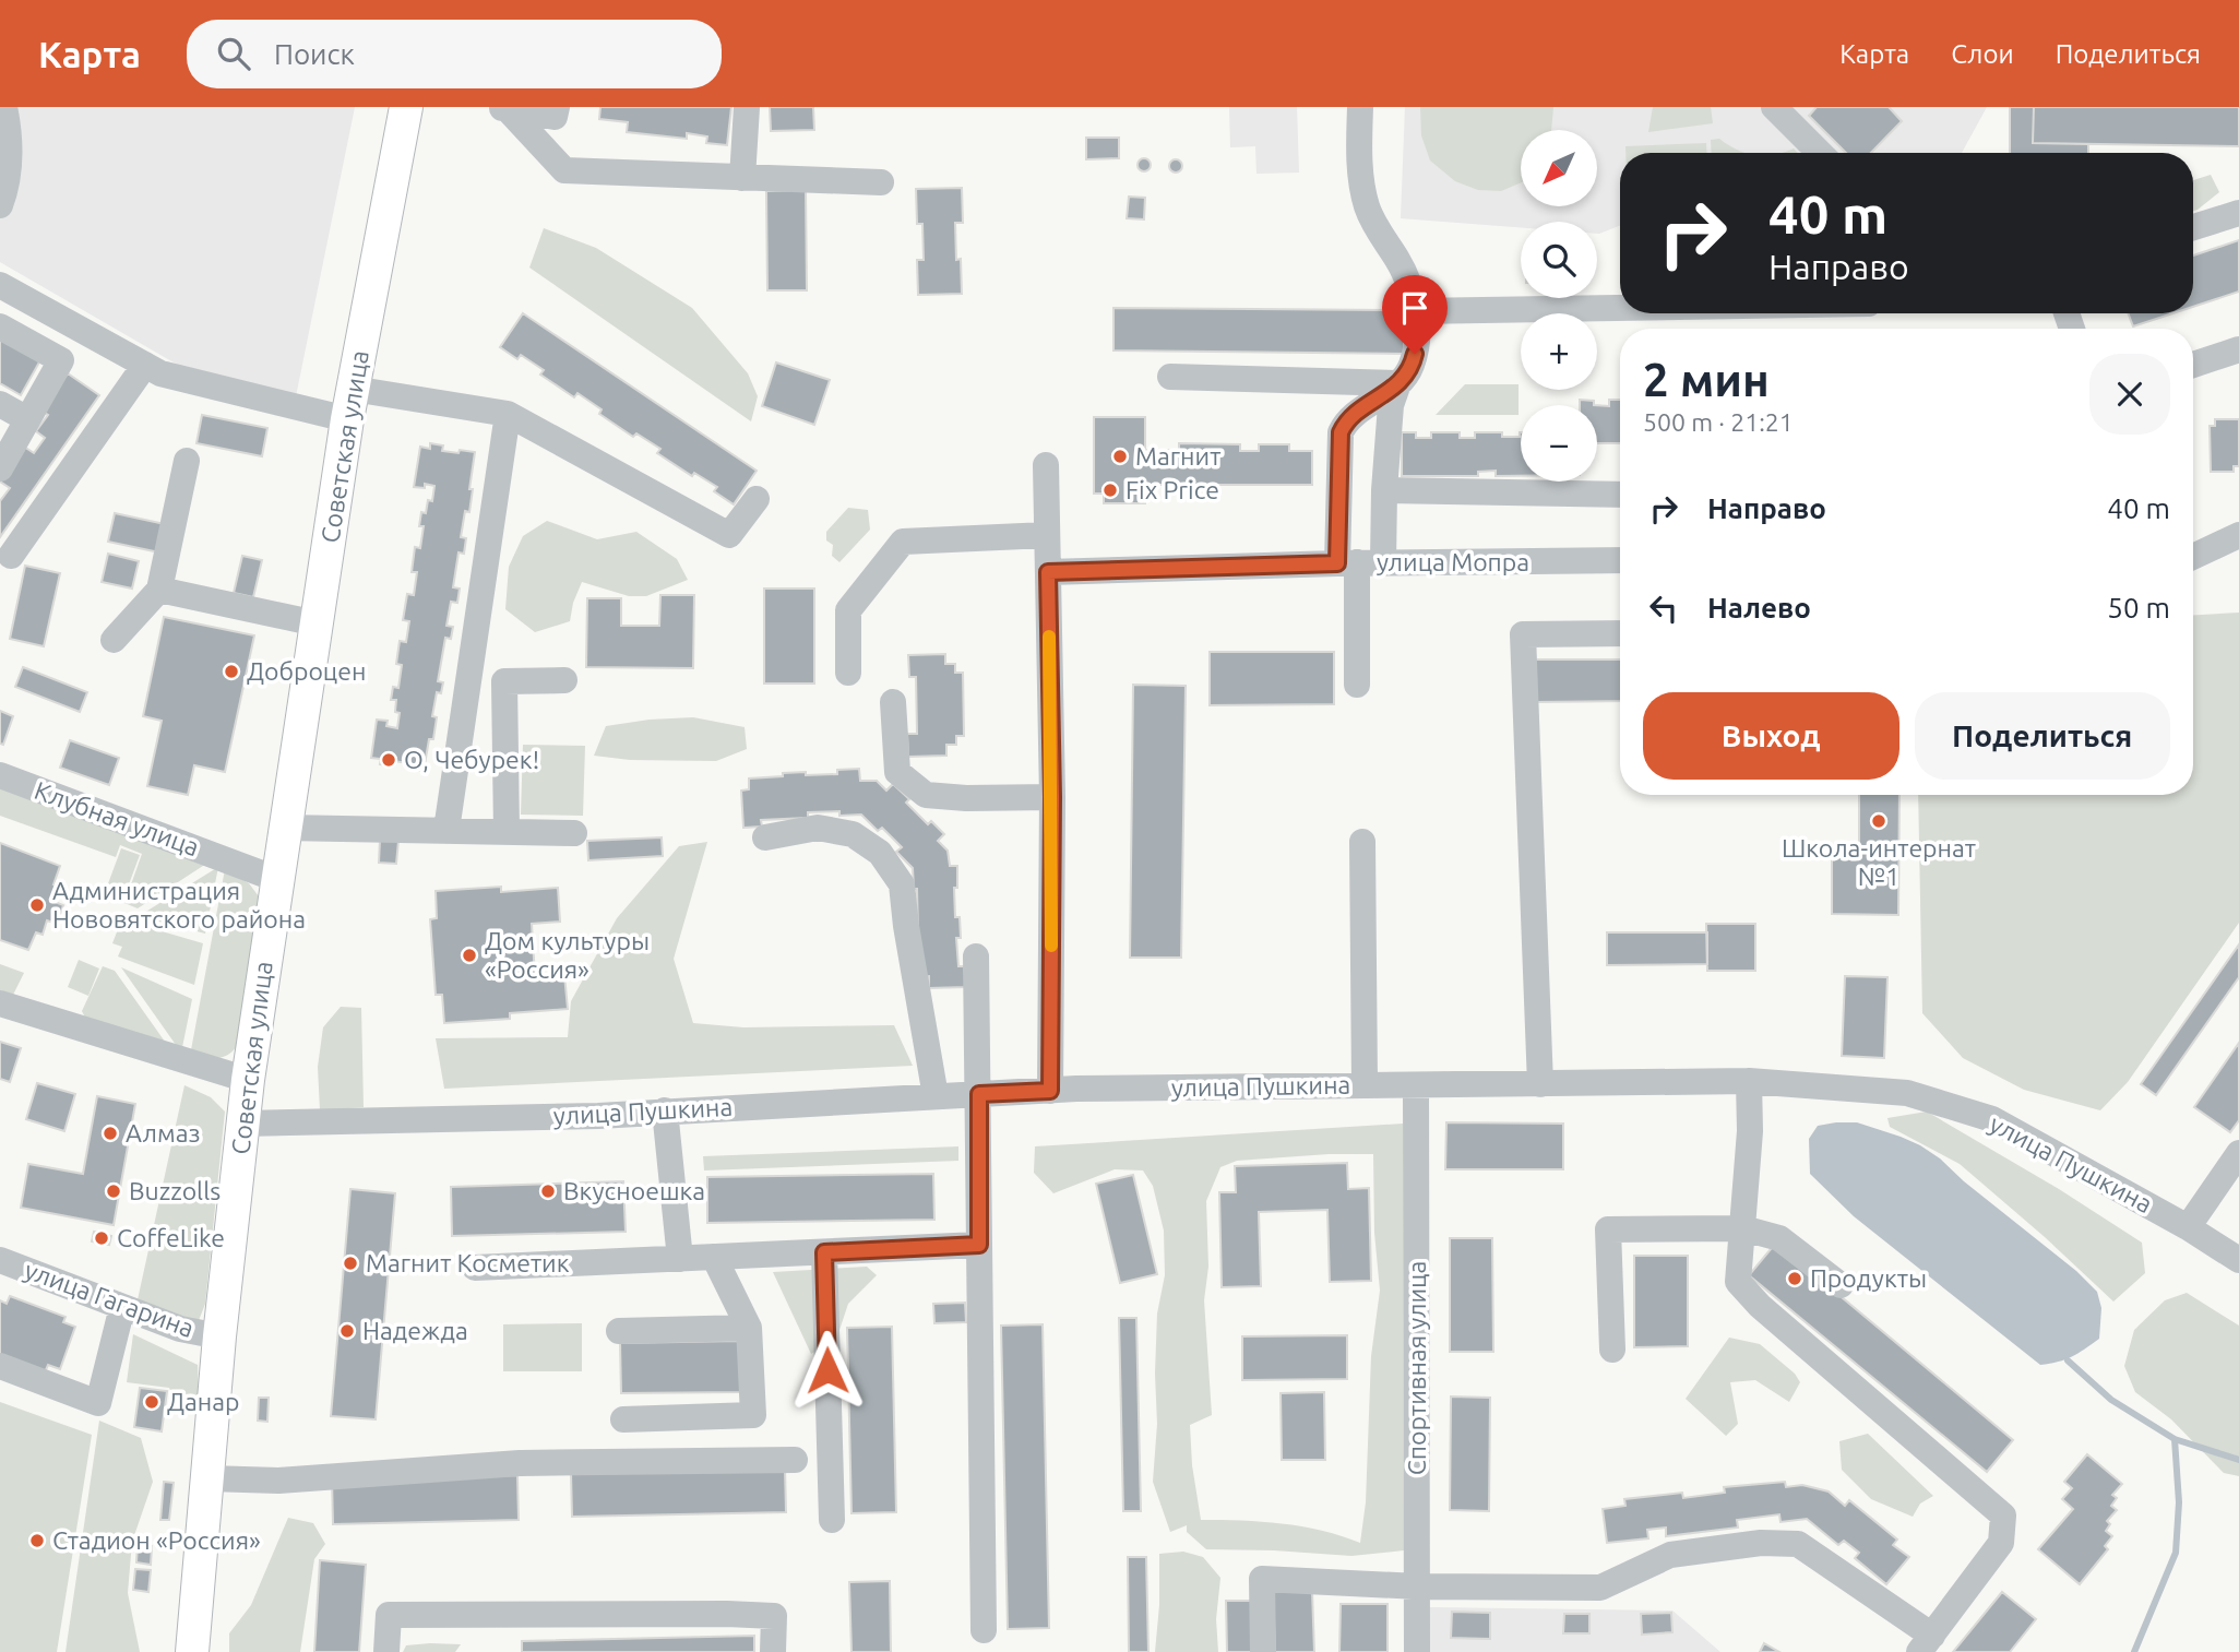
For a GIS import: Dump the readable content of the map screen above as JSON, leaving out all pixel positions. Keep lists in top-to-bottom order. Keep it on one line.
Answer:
{"streets":{"main road":["Советская улица"],"street":["улица Мопра","Клубная улица","улица Пушкина","улица Гагарина","Спортивная улица"]},"crossings":[["Советская улица","Клубная улица"],["Советская улица","улица Пушкина"],["Советская улица","улица Гагарина"],["улица Пушкина","Спортивная улица"]],"places":["Магнит","Fix Price","Доброцен","О, Чебурек!","Школа-интернат №1","Администрация Нововятского района","Дом культуры «Россия»","Алмаз","Buzzolls","Вкусноешка","CoffeLike","Магнит Косметик","Продукты","Надежда","Данар","Стадион «Россия»"],"north":"bottom left","page":{"header":"Карта","search":"Поиск","nav":["Карта","Слои","Поделиться"],"map_buttons":["+","−"],"turn":["40 m","Направо"],"heading":["2 мин","500 m · 21:21"],"list":[{"name":"Направо","value":"40 m"},{"name":"Налево","value":"50 m"}],"buttons":["Выход","Поделиться"]}}
